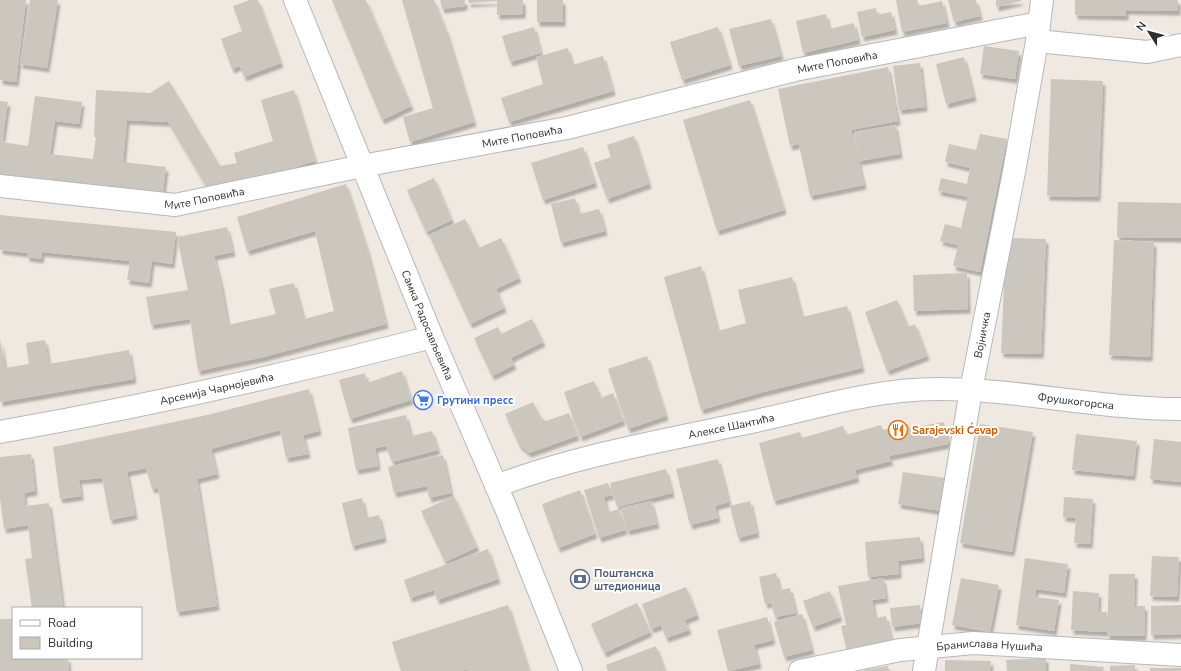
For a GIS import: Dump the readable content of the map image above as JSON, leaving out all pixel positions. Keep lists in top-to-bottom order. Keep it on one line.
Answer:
{"streets":{"street":["Мите Поповића","Самка Радосављевића","Војничка","Арсенија Чарнојевића","Фрушкогорска","Алексе Шантића","Бранислава Нушића"]},"crossings":[["Мите Поповића","Самка Радосављевића"],["Мите Поповића","Војничка"],["Самка Радосављевића","Арсенија Чарнојевића"],["Самка Радосављевића","Алексе Шантића"],["Војничка","Фрушкогорска"],["Војничка","Алексе Шантића"],["Војничка","Бранислава Нушића"],["Фрушкогорска","Алексе Шантића"]],"places":{"supermarket":["Грутини пресс"],"restaurant":["Sarajevski Ćevap"],"bank":["Поштанска штедионица"]},"legend":["Road","Building"],"north":"top left"}
